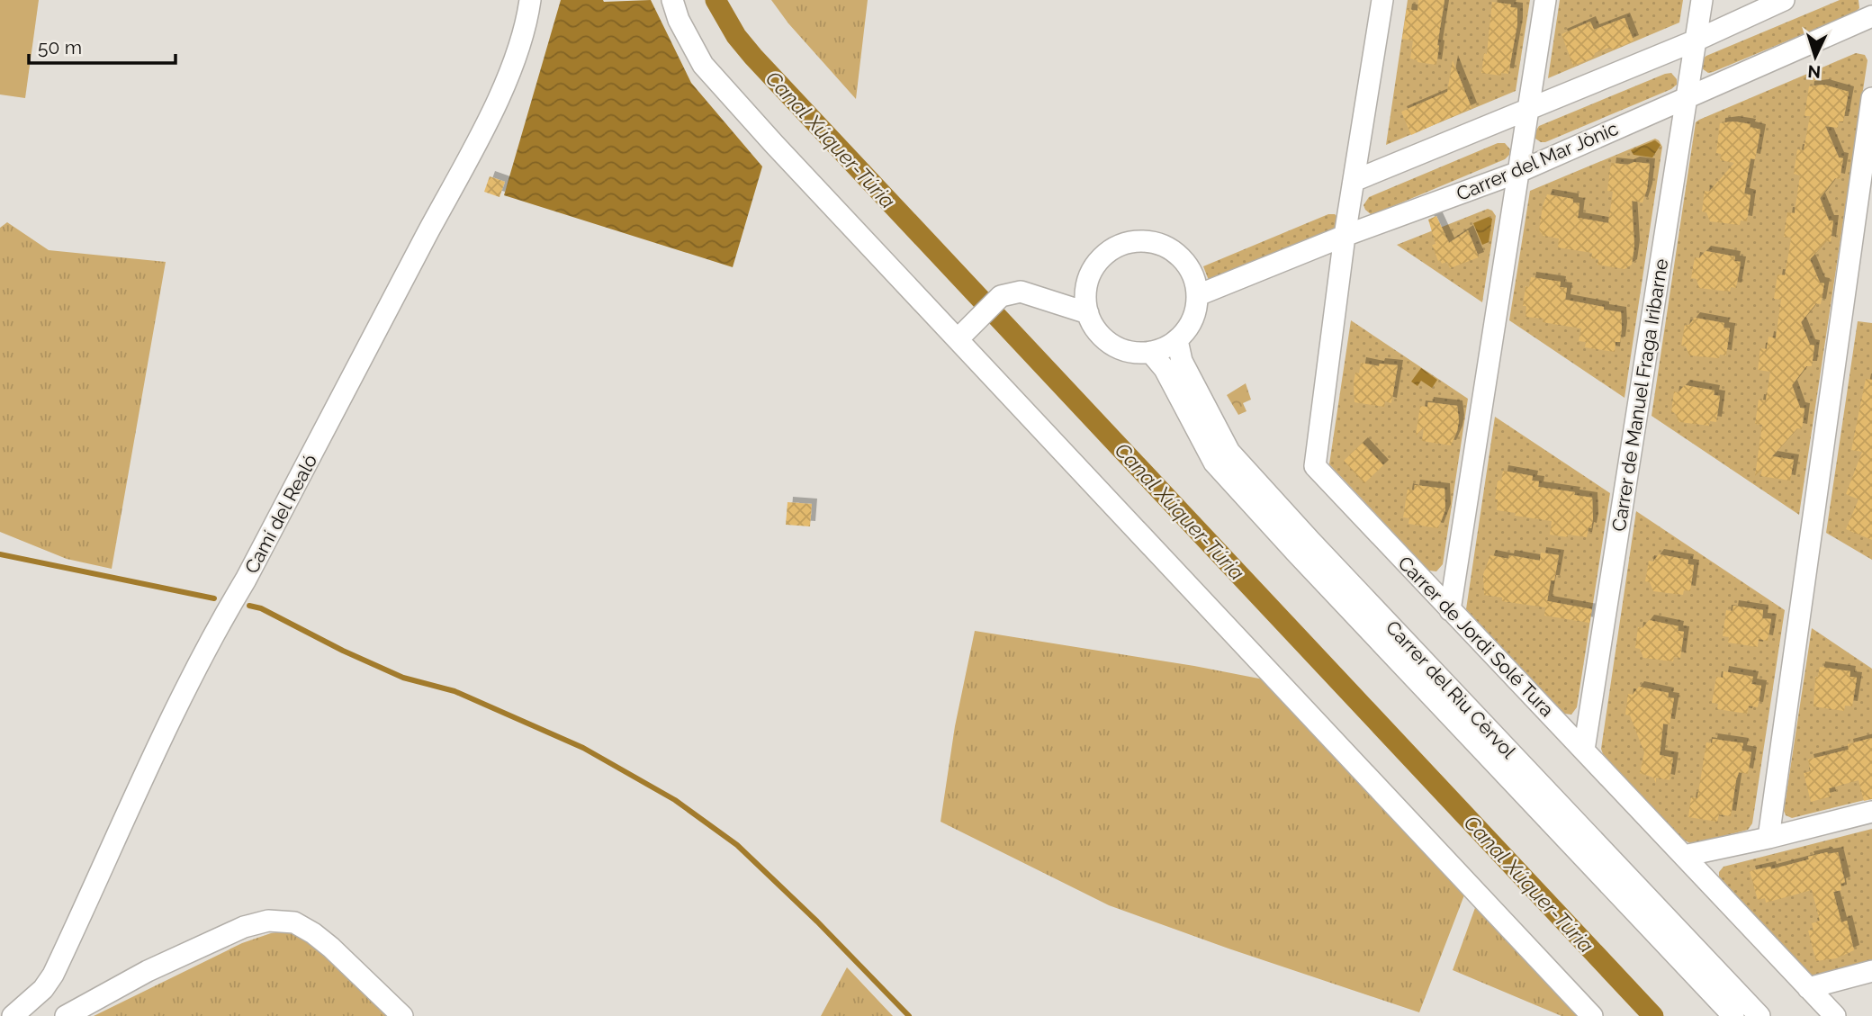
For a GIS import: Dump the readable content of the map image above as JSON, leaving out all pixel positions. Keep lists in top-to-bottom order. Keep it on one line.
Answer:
{"streets":{"street":["Carrer del Mar Jònic","Carrer de Manuel Fraga Iribarne","Camí del Realó","Carrer de Jordi Solé Tura","Carrer del Riu Cèrvol"]},"crossings":[["Carrer del Mar Jònic","Carrer de Manuel Fraga Iribarne"],["Carrer del Mar Jònic","Carrer de Jordi Solé Tura"],["Carrer del Mar Jònic","Carrer del Riu Cèrvol"],["Carrer de Manuel Fraga Iribarne","Carrer de Jordi Solé Tura"]],"water":["Canal Xúquer-Túria"],"scale_bar":"50 m","north":"bottom"}
